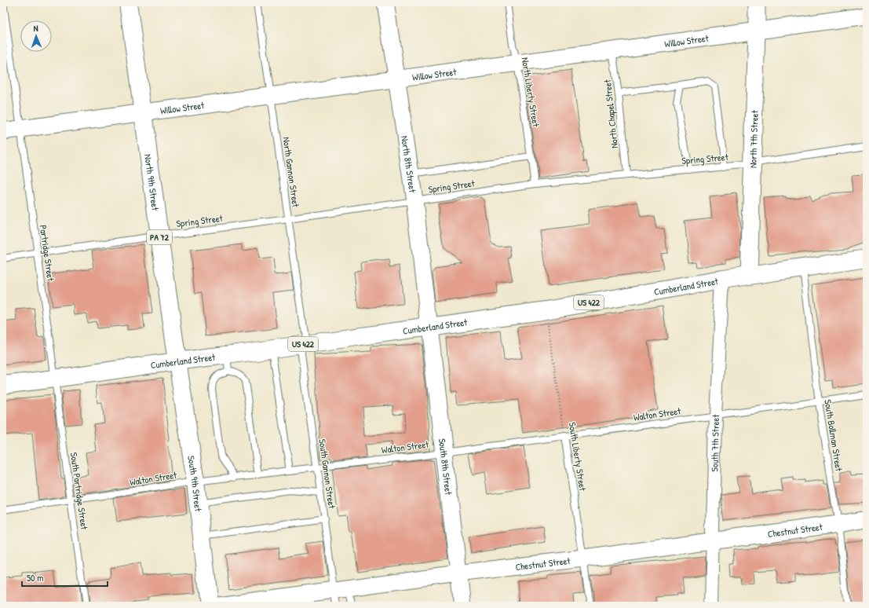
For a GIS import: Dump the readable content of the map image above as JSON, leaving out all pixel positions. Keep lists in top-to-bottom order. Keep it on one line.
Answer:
{"streets":{"main road":["North 9th Street","PA 72","Cumberland Street","US 422","South 9th Street"],"street":["Willow Street","North 7th Street","North 8th Street","South 7th Street","South 8th Street","Chestnut Street"],"lane":["North Liberty Street","North Chapel Street","Spring Street","North Gannon Street","Partridge Street","Walton Street","South Bollman Street","South Liberty Street","South Gannon Street","South Partridge Street"]},"crossings":[["Willow Street","North Liberty Street"],["Willow Street","North Chapel Street"],["Willow Street","North 7th Street"],["Willow Street","North 8th Street"],["Willow Street","North Gannon Street"],["Willow Street","North 9th Street"],["Willow Street","Partridge Street"],["North Liberty Street","Spring Street"],["North Chapel Street","Spring Street"],["North 7th Street","Spring Street"],["North 7th Street","Cumberland Street"],["Spring Street","North 8th Street"],["Spring Street","North Gannon Street"],["Spring Street","North 9th Street"],["Spring Street","Partridge Street"],["North 8th Street","Cumberland Street"],["North 8th Street","South 8th Street"],["North Gannon Street","Cumberland Street"],["North Gannon Street","South Gannon Street"],["North 9th Street","Cumberland Street"],["North 9th Street","South 9th Street"],["Partridge Street","Cumberland Street"],["Partridge Street","South Partridge Street"],["Cumberland Street","South Bollman Street"],["Cumberland Street","South 7th Street"],["Cumberland Street","South Liberty Street"],["Cumberland Street","South 8th Street"],["Cumberland Street","South Gannon Street"],["Cumberland Street","South 9th Street"],["Cumberland Street","South Partridge Street"],["Walton Street","South Bollman Street"],["Walton Street","South 7th Street"],["Walton Street","South Liberty Street"],["Walton Street","South 8th Street"],["Walton Street","South Gannon Street"],["Walton Street","South 9th Street"],["Walton Street","South Partridge Street"],["South Bollman Street","Chestnut Street"],["South 7th Street","Chestnut Street"],["South Liberty Street","Chestnut Street"],["South 8th Street","Chestnut Street"],["South Gannon Street","Chestnut Street"]],"scale_bar":"50 m","north":"top"}
